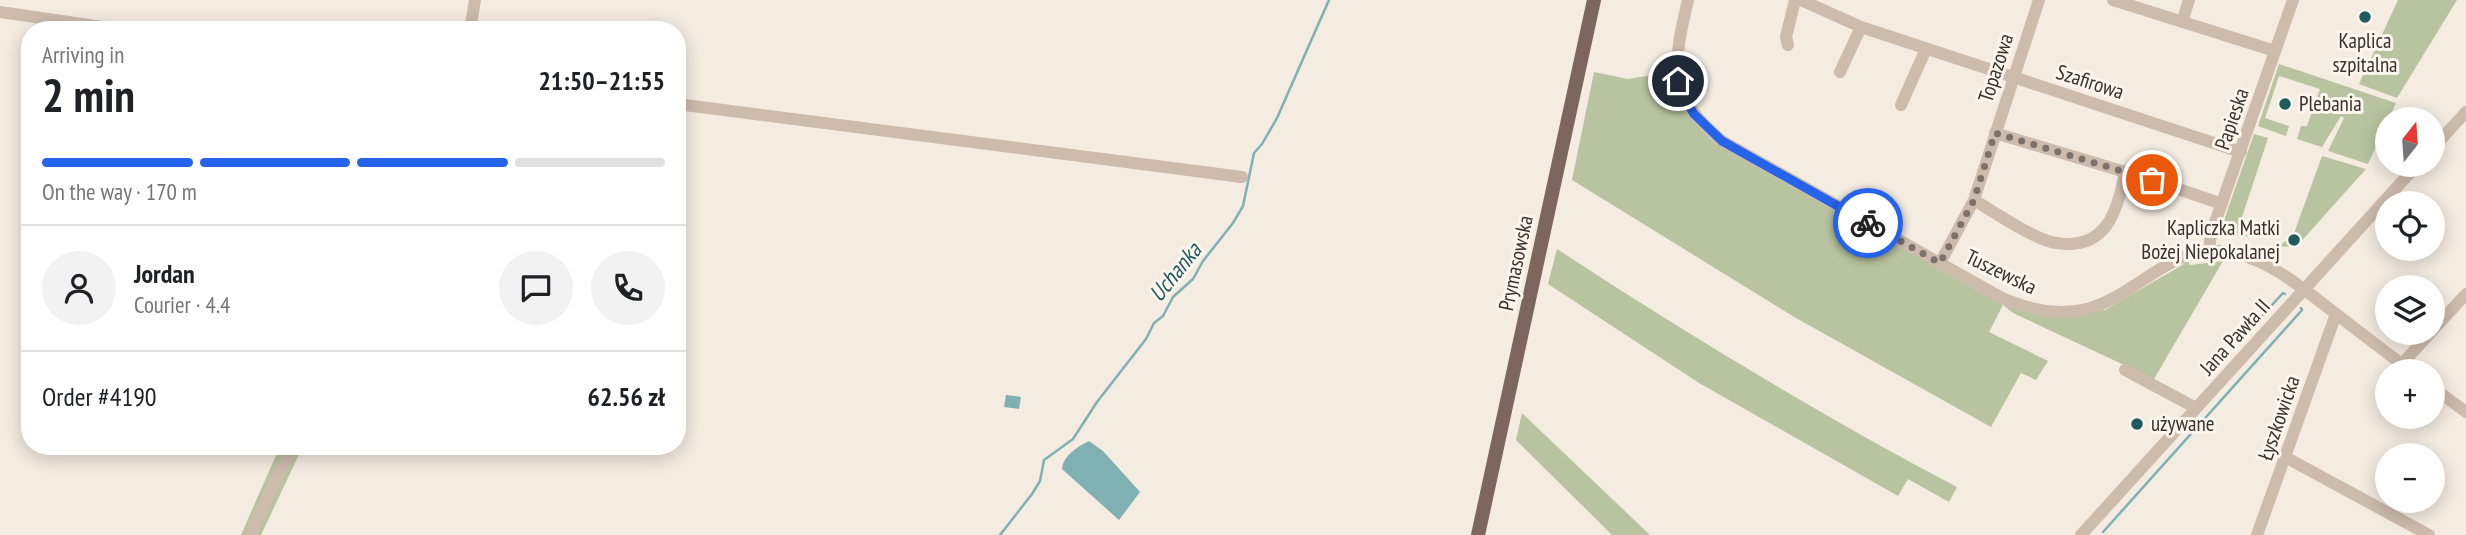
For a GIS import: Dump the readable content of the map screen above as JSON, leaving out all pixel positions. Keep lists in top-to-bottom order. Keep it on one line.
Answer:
{"streets":{"main road":["Prymasowska"],"street":["Topazowa","Szafirowa","Papieska","Tuszewska","Jana Pawła II","Łyszkowicka"]},"crossings":[["Topazowa","Szafirowa"],["Topazowa","Tuszewska"],["Szafirowa","Papieska"],["Papieska","Tuszewska"],["Tuszewska","Jana Pawła II"],["Tuszewska","Łyszkowicka"]],"water":["Uchanka"],"places":["Kaplica szpitalna","Plebania","Kapliczka Matki Bożej Niepokalanej","używane"],"north":"top","page":{"heading":["2 min","Arriving in","21:50–21:55"],"panel":["Jordan","Courier · 4.4","Order #4190","62.56 zł"],"map_buttons":["+","−"],"bar":"On the way · 170 m"}}
